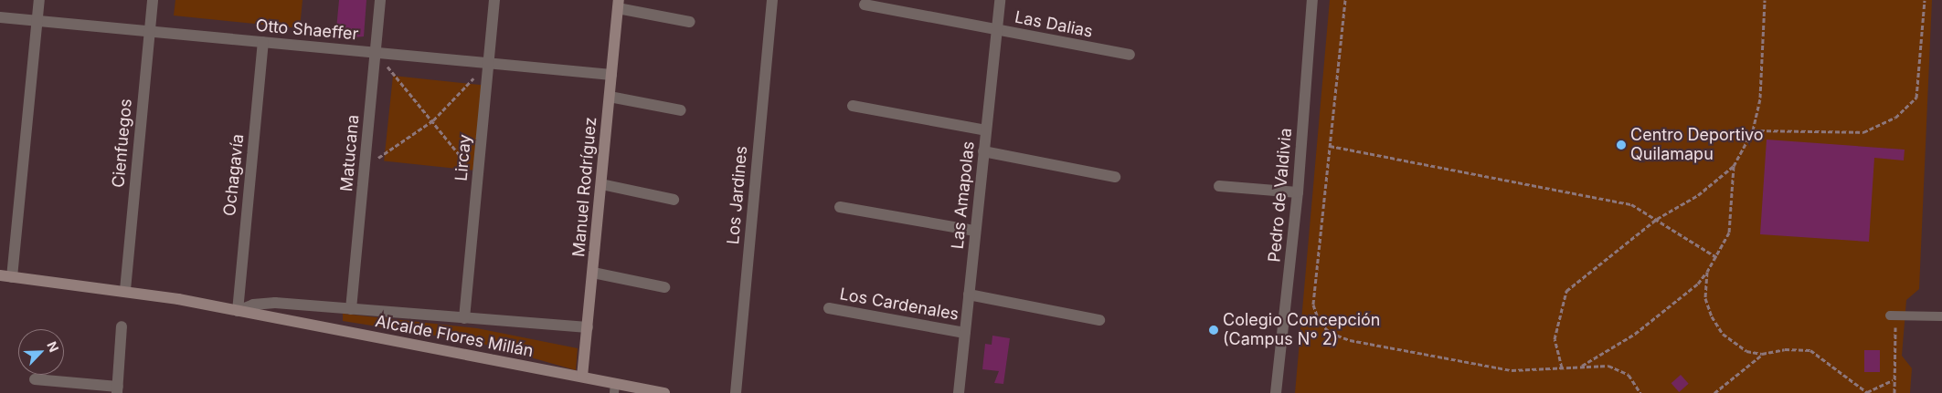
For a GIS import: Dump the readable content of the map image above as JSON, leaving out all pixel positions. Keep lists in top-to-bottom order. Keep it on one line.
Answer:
{"streets":{"street":["Las Dalias","Otto Shaeffer","Cienfuegos","Matucana","Lircay","Ochagavía","Manuel Rodríguez","Los Jardines","Las Amapolas","Pedro de Valdivia","Los Cardenales","Alcalde Flores Millán"]},"crossings":[["Las Dalias","Las Amapolas"],["Otto Shaeffer","Cienfuegos"],["Otto Shaeffer","Matucana"],["Otto Shaeffer","Lircay"],["Otto Shaeffer","Ochagavía"],["Otto Shaeffer","Manuel Rodríguez"],["Cienfuegos","Alcalde Flores Millán"],["Matucana","Alcalde Flores Millán"],["Lircay","Alcalde Flores Millán"],["Ochagavía","Alcalde Flores Millán"],["Manuel Rodríguez","Alcalde Flores Millán"],["Las Amapolas","Los Cardenales"]],"places":["Centro Deportivo Quilamapu","Colegio Concepción (Campus N° 2)"],"north":"top right"}
